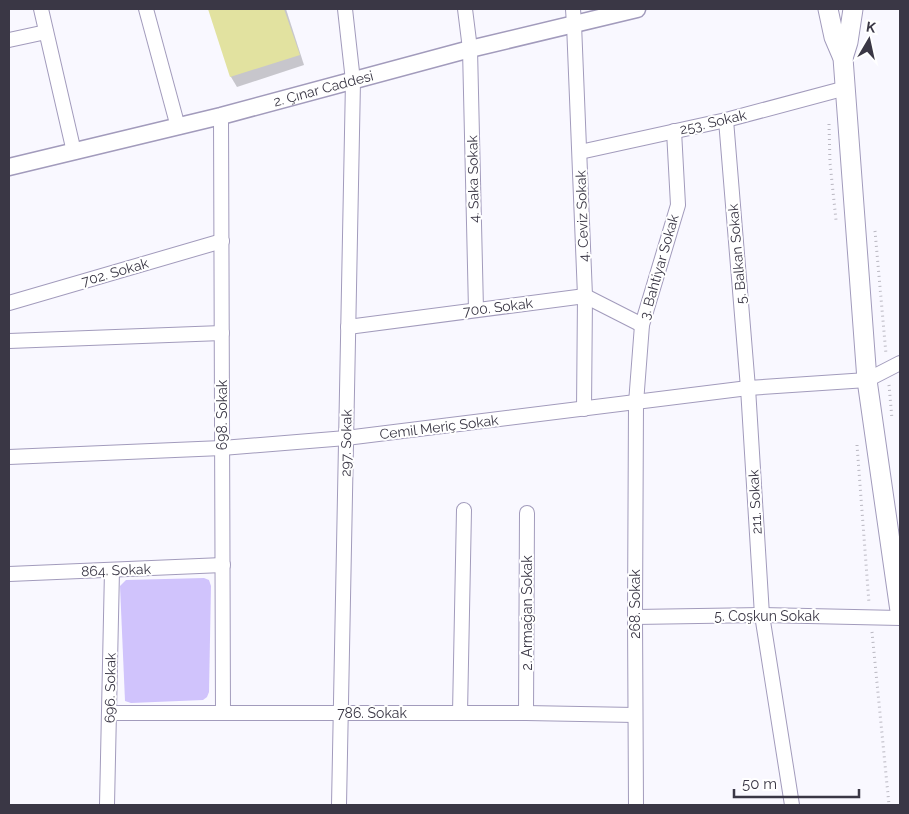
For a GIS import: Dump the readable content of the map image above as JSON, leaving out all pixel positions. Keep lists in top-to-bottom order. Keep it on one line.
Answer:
{"streets":{"street":["2. Çınar Caddesi","253. Sokak","4. Saka Sokak","4. Ceviz Sokak","5. Balkan Sokak","3. Bahtiyar Sokak","702. Sokak","700. Sokak","698. Sokak","Cemil Meriç Sokak","297. Sokak","211. Sokak","864. Sokak","268. Sokak","2. Armağan Sokak","5. Coşkun Sokak","696. Sokak","786. Sokak"]},"crossings":[["2. Çınar Caddesi","4. Saka Sokak"],["2. Çınar Caddesi","4. Ceviz Sokak"],["2. Çınar Caddesi","698. Sokak"],["2. Çınar Caddesi","297. Sokak"],["253. Sokak","4. Ceviz Sokak"],["253. Sokak","5. Balkan Sokak"],["253. Sokak","3. Bahtiyar Sokak"],["4. Saka Sokak","700. Sokak"],["4. Ceviz Sokak","700. Sokak"],["4. Ceviz Sokak","Cemil Meriç Sokak"],["5. Balkan Sokak","Cemil Meriç Sokak"],["5. Balkan Sokak","211. Sokak"],["3. Bahtiyar Sokak","Cemil Meriç Sokak"],["3. Bahtiyar Sokak","268. Sokak"],["702. Sokak","698. Sokak"],["700. Sokak","297. Sokak"],["698. Sokak","Cemil Meriç Sokak"],["698. Sokak","864. Sokak"],["698. Sokak","786. Sokak"],["Cemil Meriç Sokak","297. Sokak"],["Cemil Meriç Sokak","211. Sokak"],["Cemil Meriç Sokak","268. Sokak"],["297. Sokak","786. Sokak"],["211. Sokak","5. Coşkun Sokak"],["864. Sokak","696. Sokak"],["268. Sokak","5. Coşkun Sokak"],["268. Sokak","786. Sokak"],["2. Armağan Sokak","786. Sokak"],["696. Sokak","786. Sokak"]],"scale_bar":"50 m","north":"top"}
